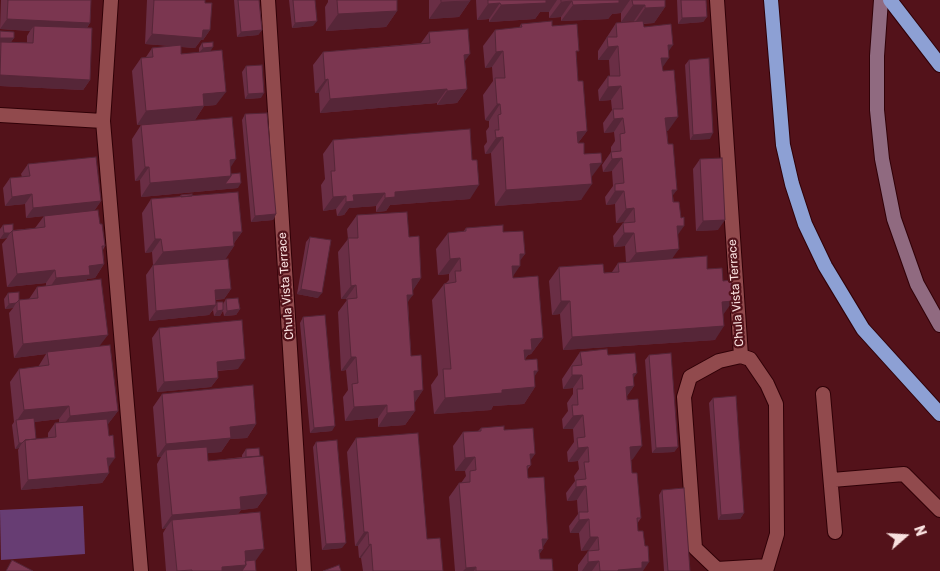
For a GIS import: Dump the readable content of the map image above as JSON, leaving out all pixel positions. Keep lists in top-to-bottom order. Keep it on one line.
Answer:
{"streets":{"lane":["Chula Vista Terrace"]},"north":"right"}
